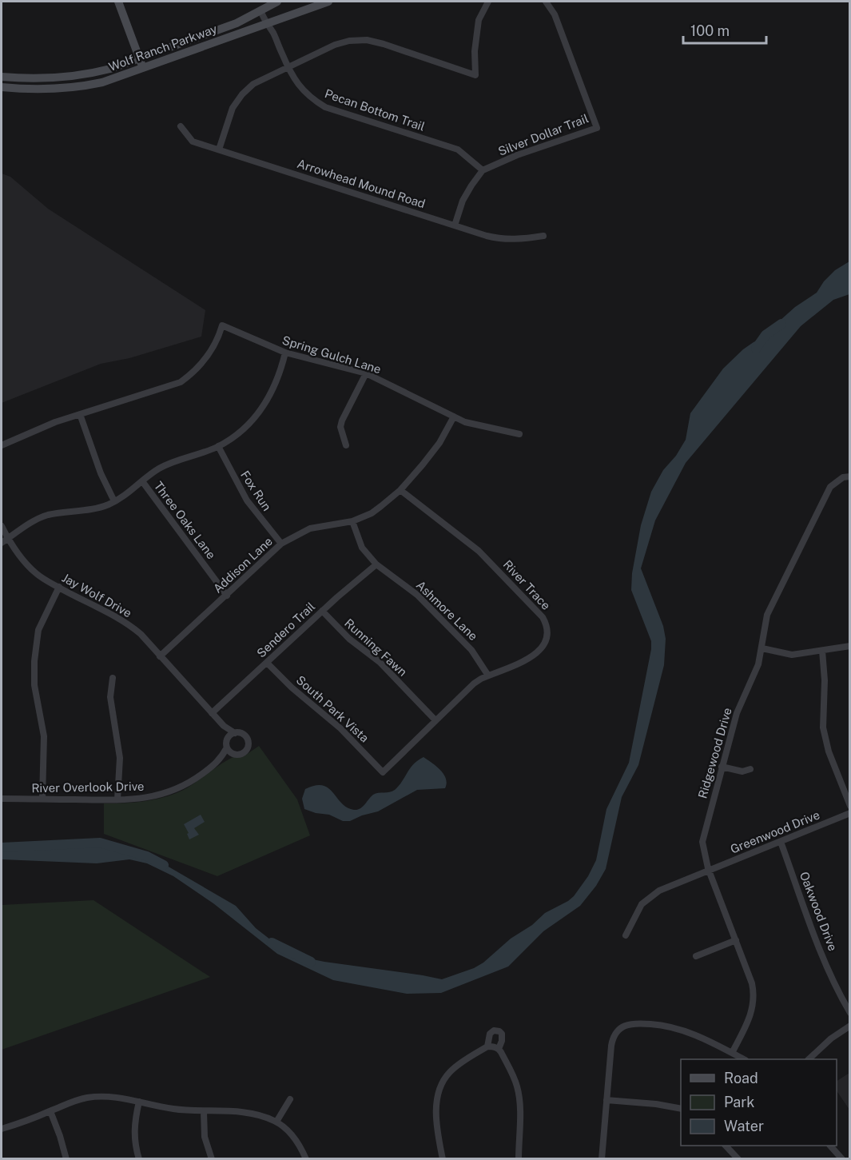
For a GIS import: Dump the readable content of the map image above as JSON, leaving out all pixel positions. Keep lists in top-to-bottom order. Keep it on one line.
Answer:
{"streets":{"street":["Wolf Ranch Parkway","Pecan Bottom Trail","Silver Dollar Trail","Arrowhead Mound Road","Spring Gulch Lane","Fox Run","Three Oaks Lane","Addison Lane","River Trace","Jay Wolf Drive","Ashmore Lane","Sendero Trail","Running Fawn","South Park Vista","Ridgewood Drive","River Overlook Drive","Greenwood Drive","Oakwood Drive"]},"crossings":[["Wolf Ranch Parkway","Pecan Bottom Trail"],["Pecan Bottom Trail","Silver Dollar Trail"],["Spring Gulch Lane","Addison Lane"],["Fox Run","Addison Lane"],["Three Oaks Lane","Addison Lane"],["Addison Lane","River Trace"],["Addison Lane","Jay Wolf Drive"],["Addison Lane","Ashmore Lane"],["River Trace","Ashmore Lane"],["River Trace","Running Fawn"],["River Trace","South Park Vista"],["Jay Wolf Drive","Sendero Trail"],["Ashmore Lane","Sendero Trail"],["Sendero Trail","Running Fawn"],["Sendero Trail","South Park Vista"],["Ridgewood Drive","Greenwood Drive"],["Greenwood Drive","Oakwood Drive"]],"legend":["Road","Park","Water"],"scale_bar":"100 m"}
